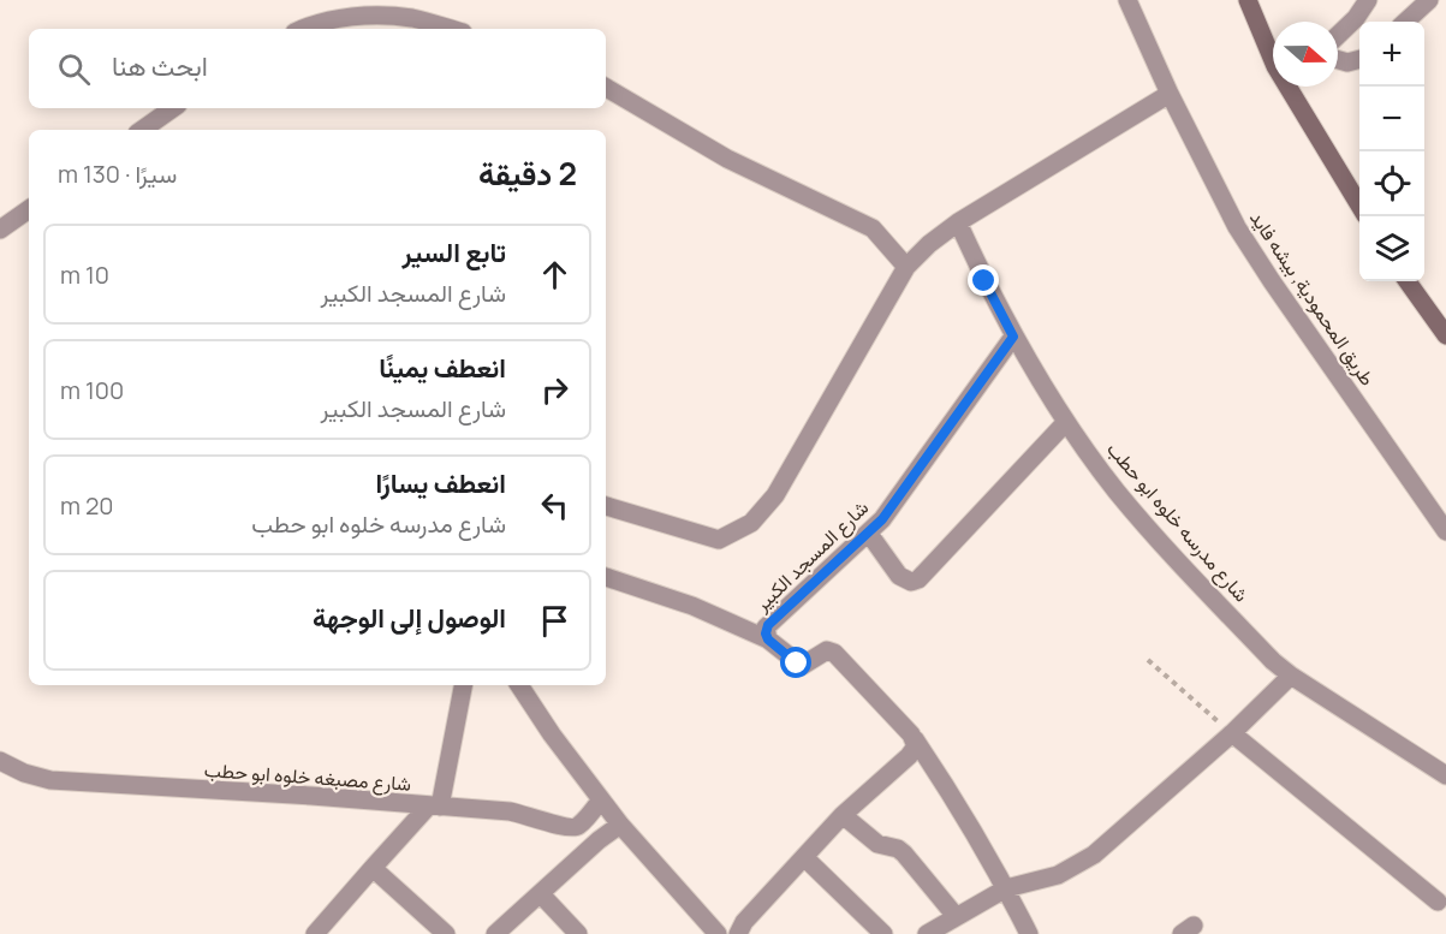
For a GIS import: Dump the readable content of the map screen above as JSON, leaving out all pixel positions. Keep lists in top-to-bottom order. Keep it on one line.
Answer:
{"streets":{"street":["طريق المحمودية, بيشه فايد","شارع مدرسه خلوه ابو حطب","شارع المسجد الكبير","شارع مصبغه خلوه ابو حطب"]},"crossings":[["شارع مدرسه خلوه ابو حطب","شارع المسجد الكبير"]],"north":"right","page":{"map_buttons":["+","−"],"search":"ابحث هنا","heading":["2 دقيقة","سيرًا · 130 m"],"list":[["تابع السير","شارع المسجد الكبير","10 m"],["انعطف يمينًا","شارع المسجد الكبير","100 m"],["انعطف يسارًا","شارع مدرسه خلوه ابو حطب","20 m"],"الوصول إلى الوجهة"]}}
